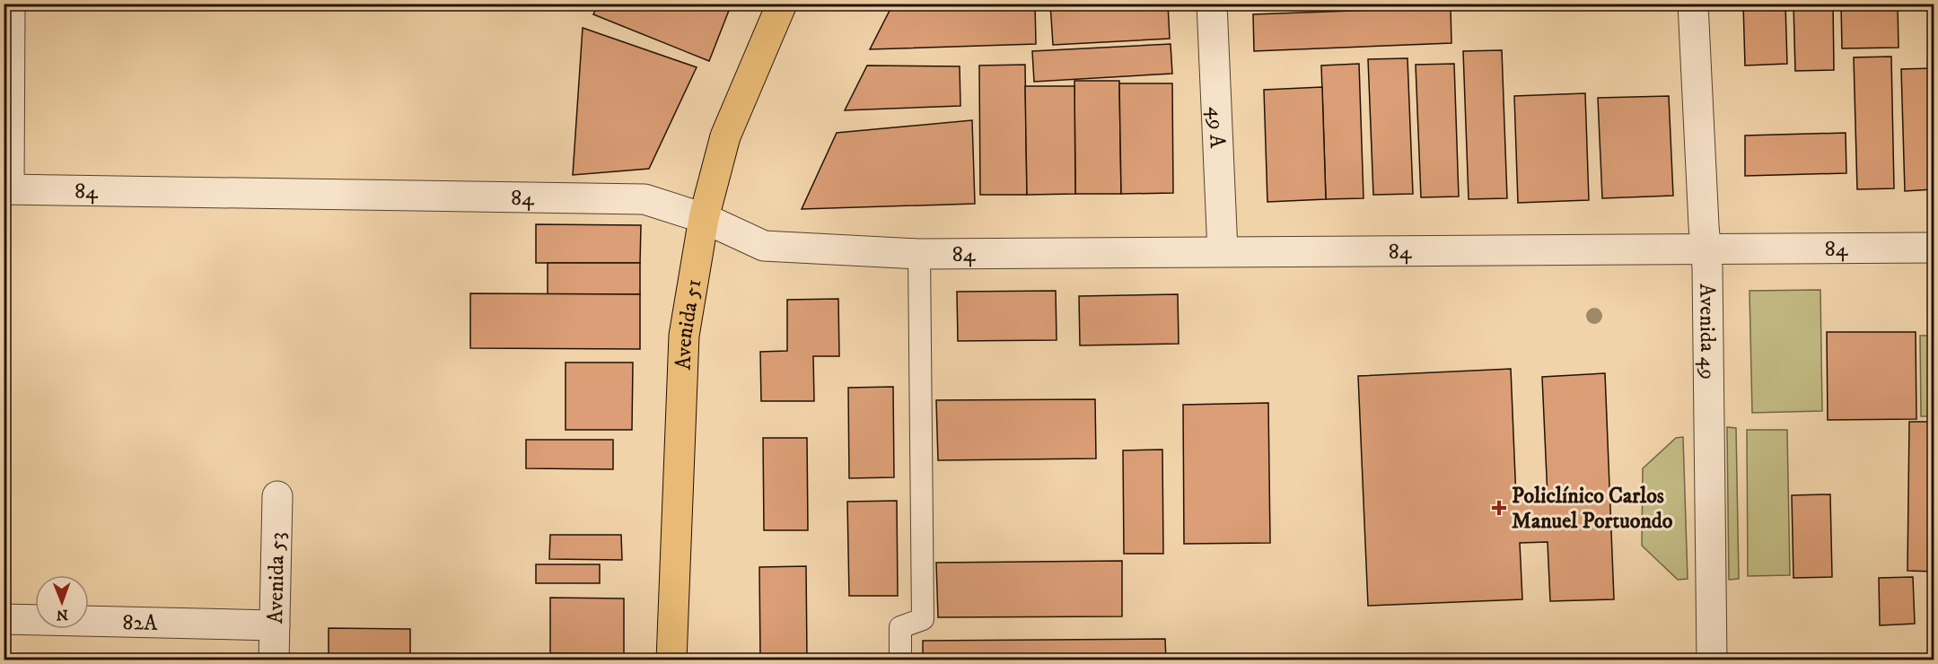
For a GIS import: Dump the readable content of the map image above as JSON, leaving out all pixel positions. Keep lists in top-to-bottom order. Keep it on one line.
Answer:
{"streets":{"main road":["Avenida 51"],"street":["49 A","84","Avenida 49","Avenida 53","82A"]},"crossings":[["49 A","84"],["84","Avenida 51"],["84","Avenida 49"],["Avenida 53","82A"]],"places":{"health":["Policlínico Carlos Manuel Portuondo"]},"north":"bottom"}
